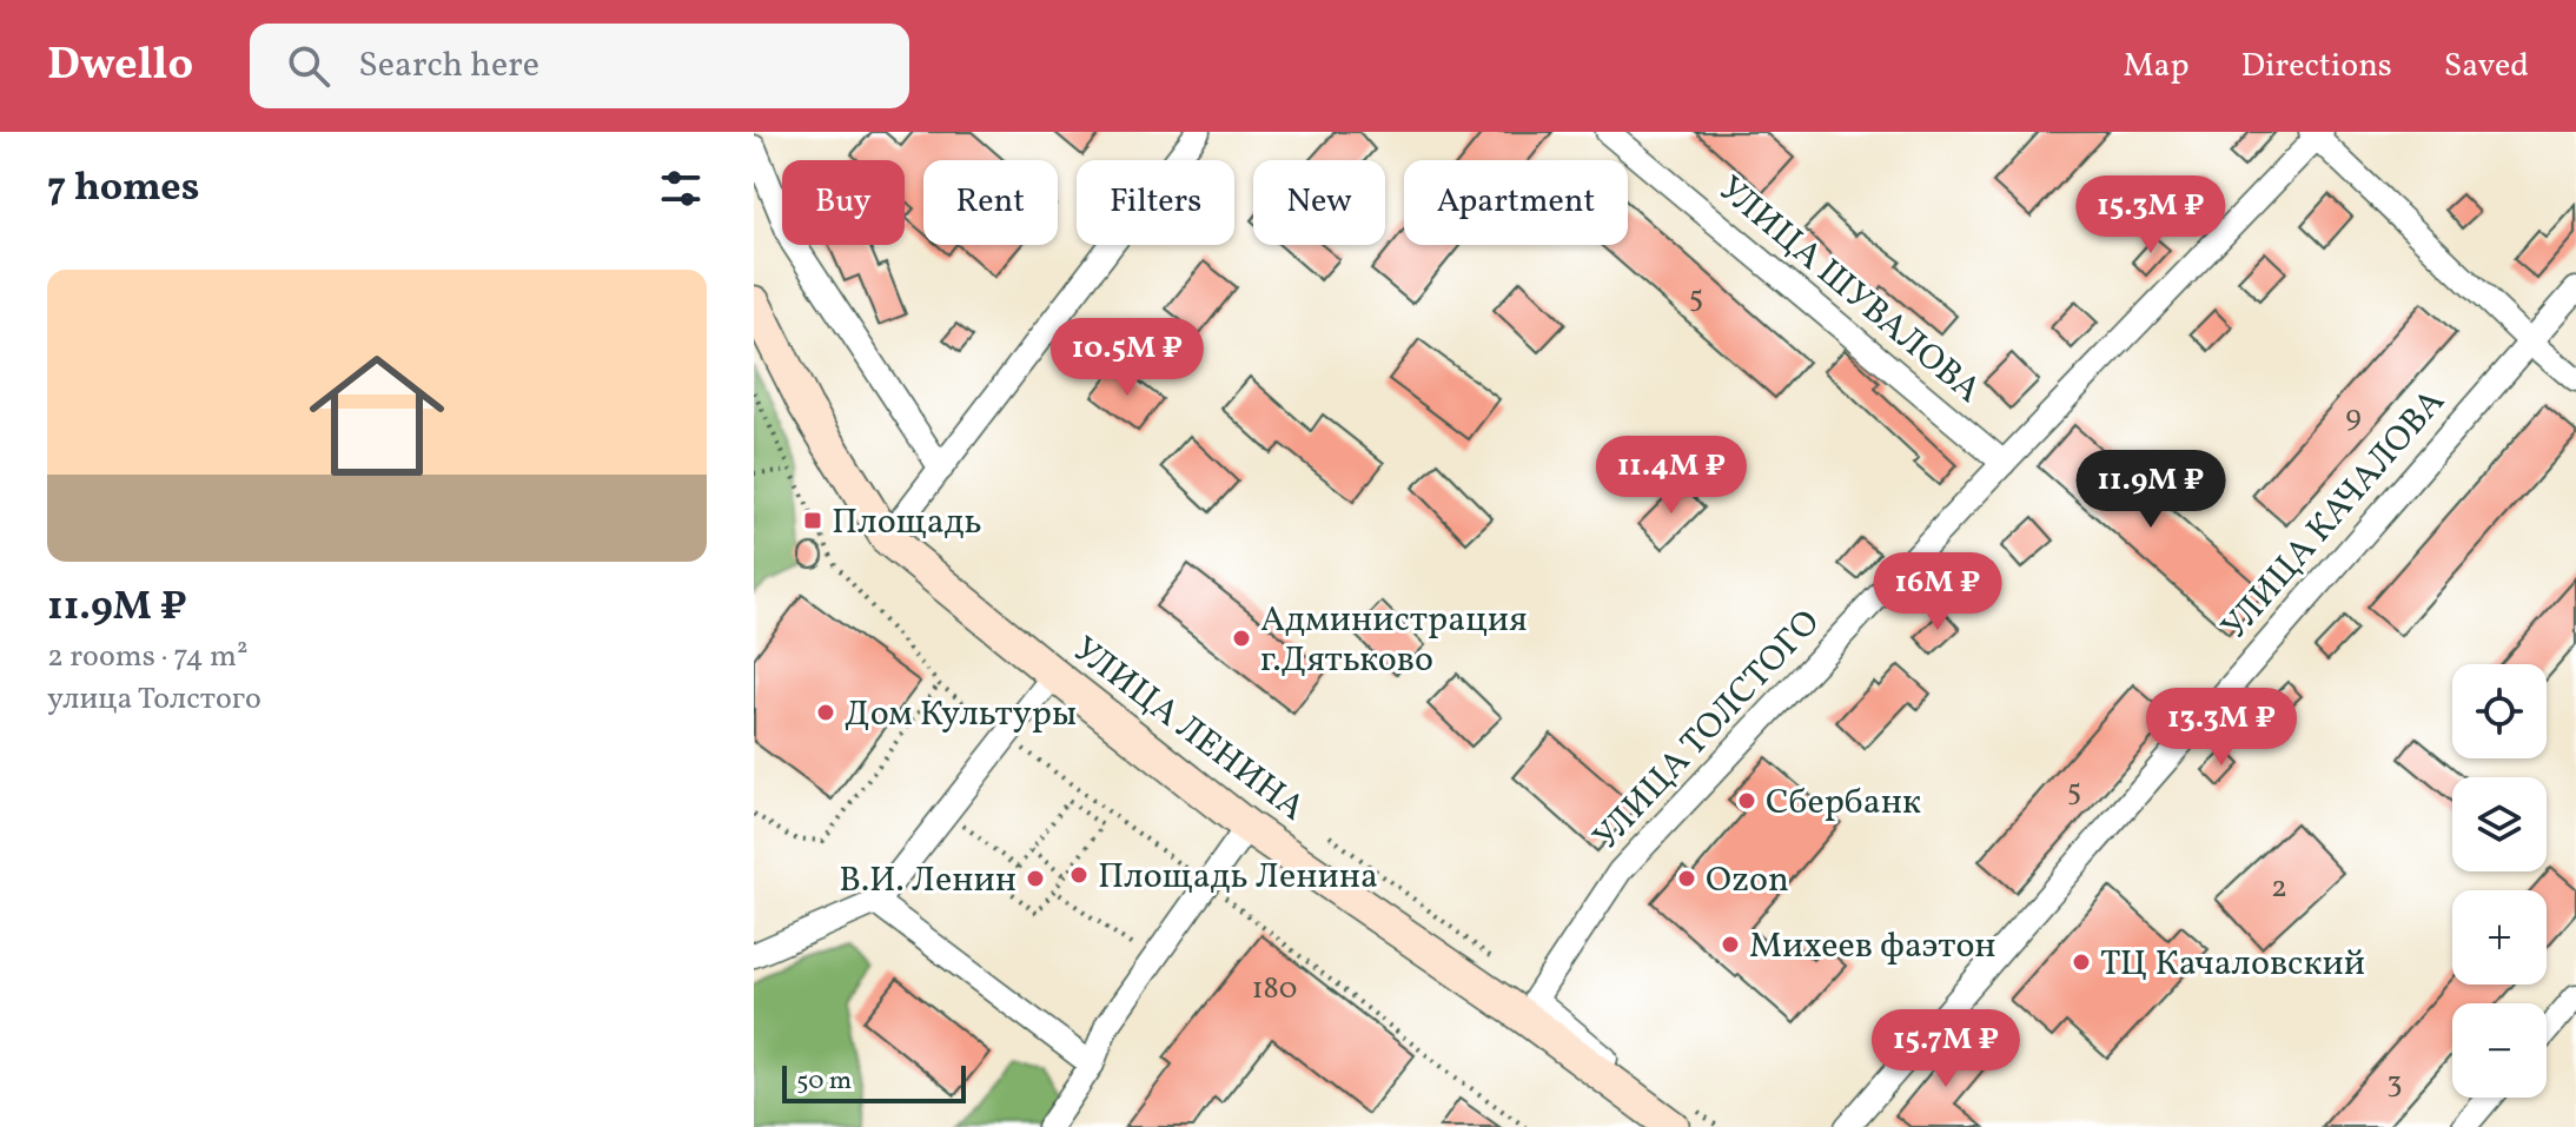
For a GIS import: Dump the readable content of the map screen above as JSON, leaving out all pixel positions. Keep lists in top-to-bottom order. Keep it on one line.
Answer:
{"streets":{"main road":["УЛИЦА ЛЕНИНА"],"street":["УЛИЦА ШУВАЛОВА","УЛИЦА КАЧАЛОВА","УЛИЦА ТОЛСТОГО"]},"crossings":[["УЛИЦА ШУВАЛОВА","УЛИЦА ТОЛСТОГО"],["УЛИЦА ЛЕНИНА","УЛИЦА ТОЛСТОГО"]],"places":{"transit":["Площадь"],"other":["Администрация г.Дятьково","Дом Культуры","Сбербанк","Площадь Ленина","В.И. Ленин","Ozon","Михеев фаэтон","ТЦ Качаловский"]},"house_numbers":["5","9","5","2","180","3"],"scale_bar":"50 m","page":{"header":"Dwello","search":"Search here","nav":["Map","Directions","Saved"],"heading":"7 homes","chip":["Buy","Rent","Filters","New","Apartment"],"price":["15.3M ₽","10.5M ₽","11.4M ₽","11.9M ₽","16M ₽","13.3M ₽","15.7M ₽"],"list":[{"name":"11.9M ₽","note":"2 rooms · 74 m² · улица Толстого"}],"map_buttons":["+","−"],"scale":"50 m"}}
